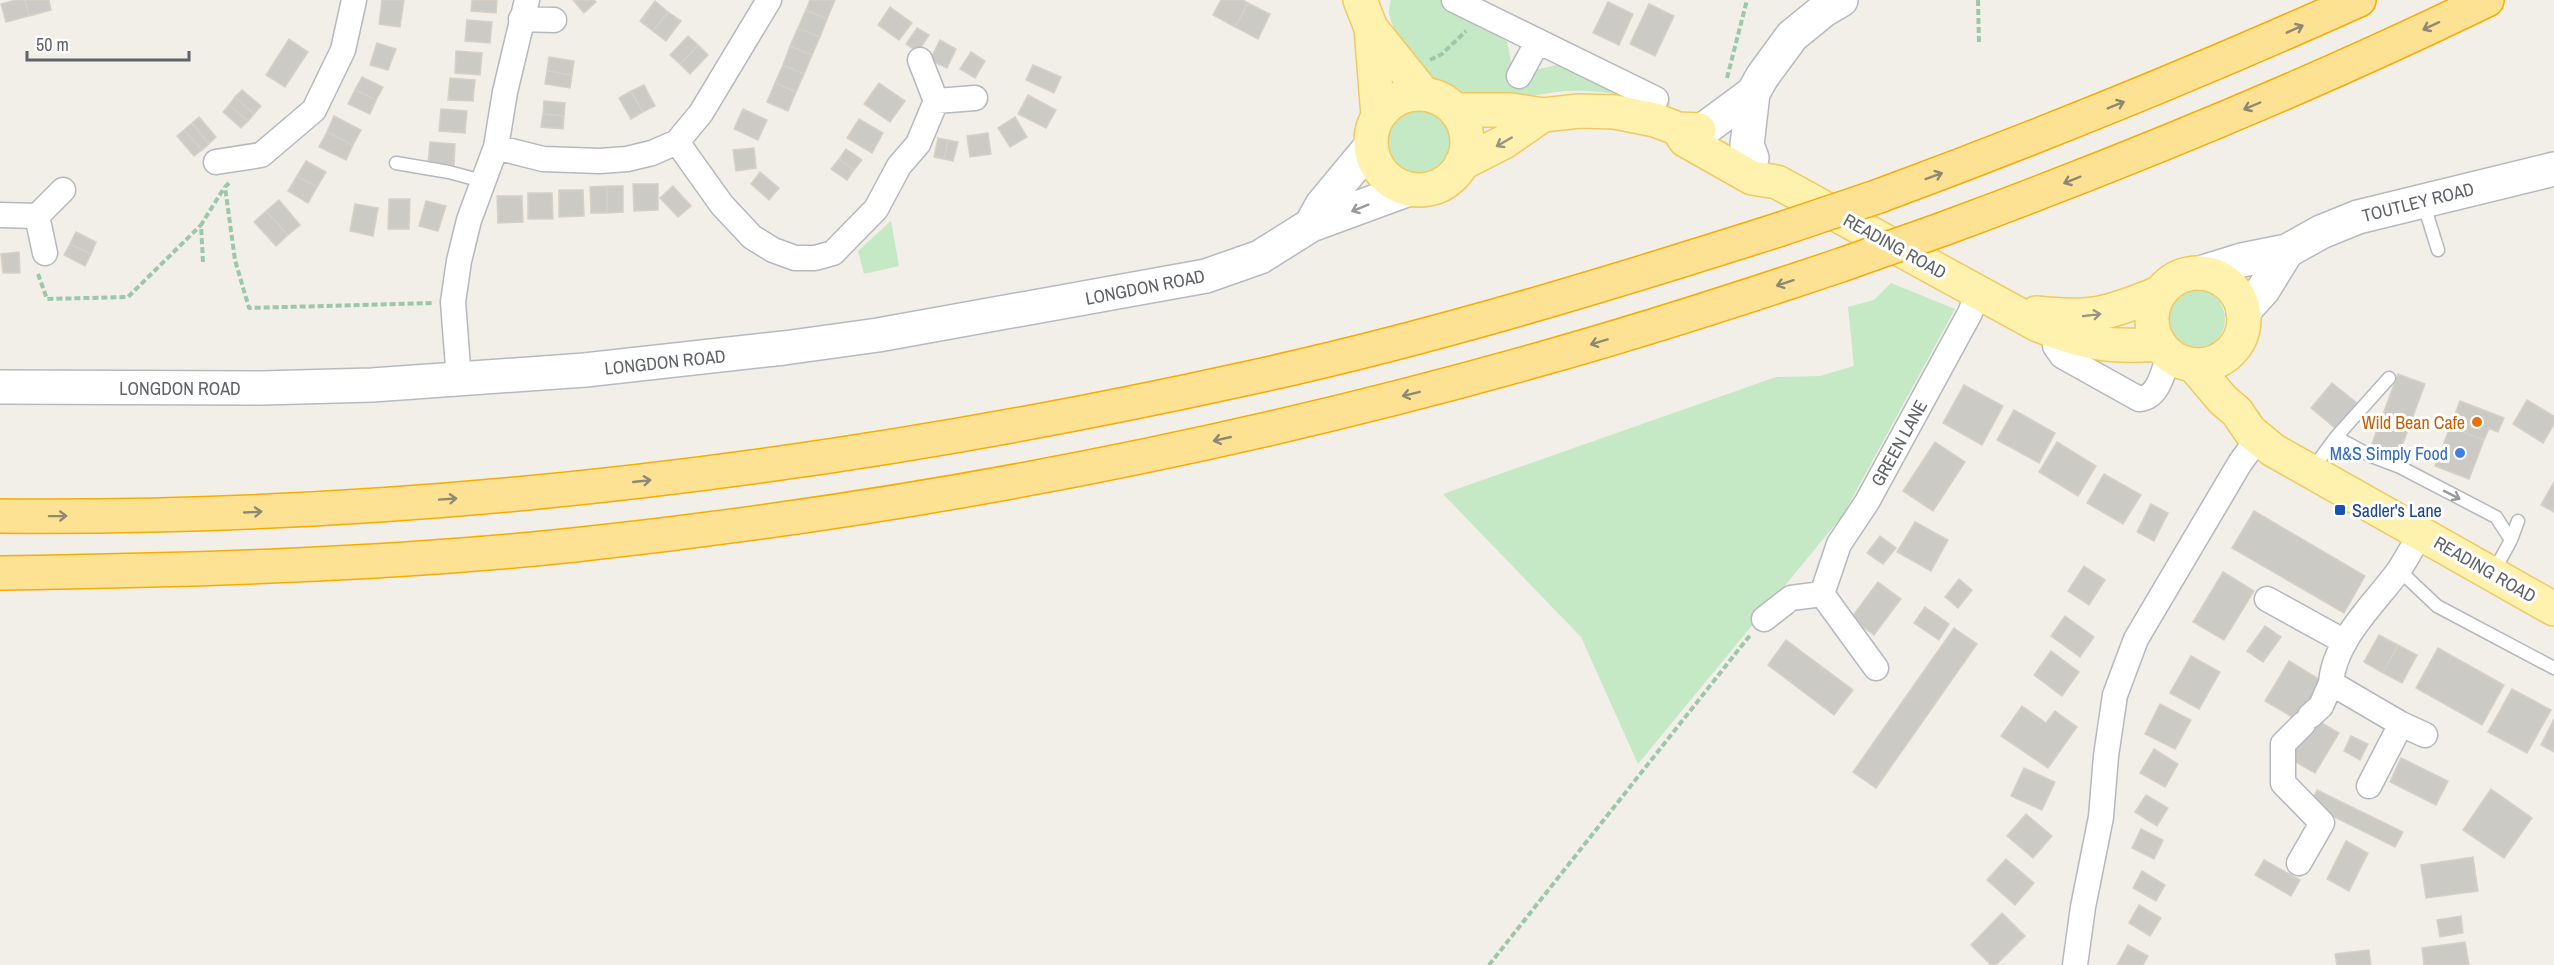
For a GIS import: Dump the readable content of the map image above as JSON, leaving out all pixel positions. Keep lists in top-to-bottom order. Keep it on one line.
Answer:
{"streets":{"main road":["READING ROAD"],"street":["TOUTLEY ROAD","LONGDON ROAD","GREEN LANE"]},"crossings":[["TOUTLEY ROAD","READING ROAD"],["READING ROAD","LONGDON ROAD"],["READING ROAD","GREEN LANE"]],"places":{"other":["Wild Bean Cafe","M&S Simply Food"],"transit":["Sadler's Lane"]},"scale_bar":"50 m"}
